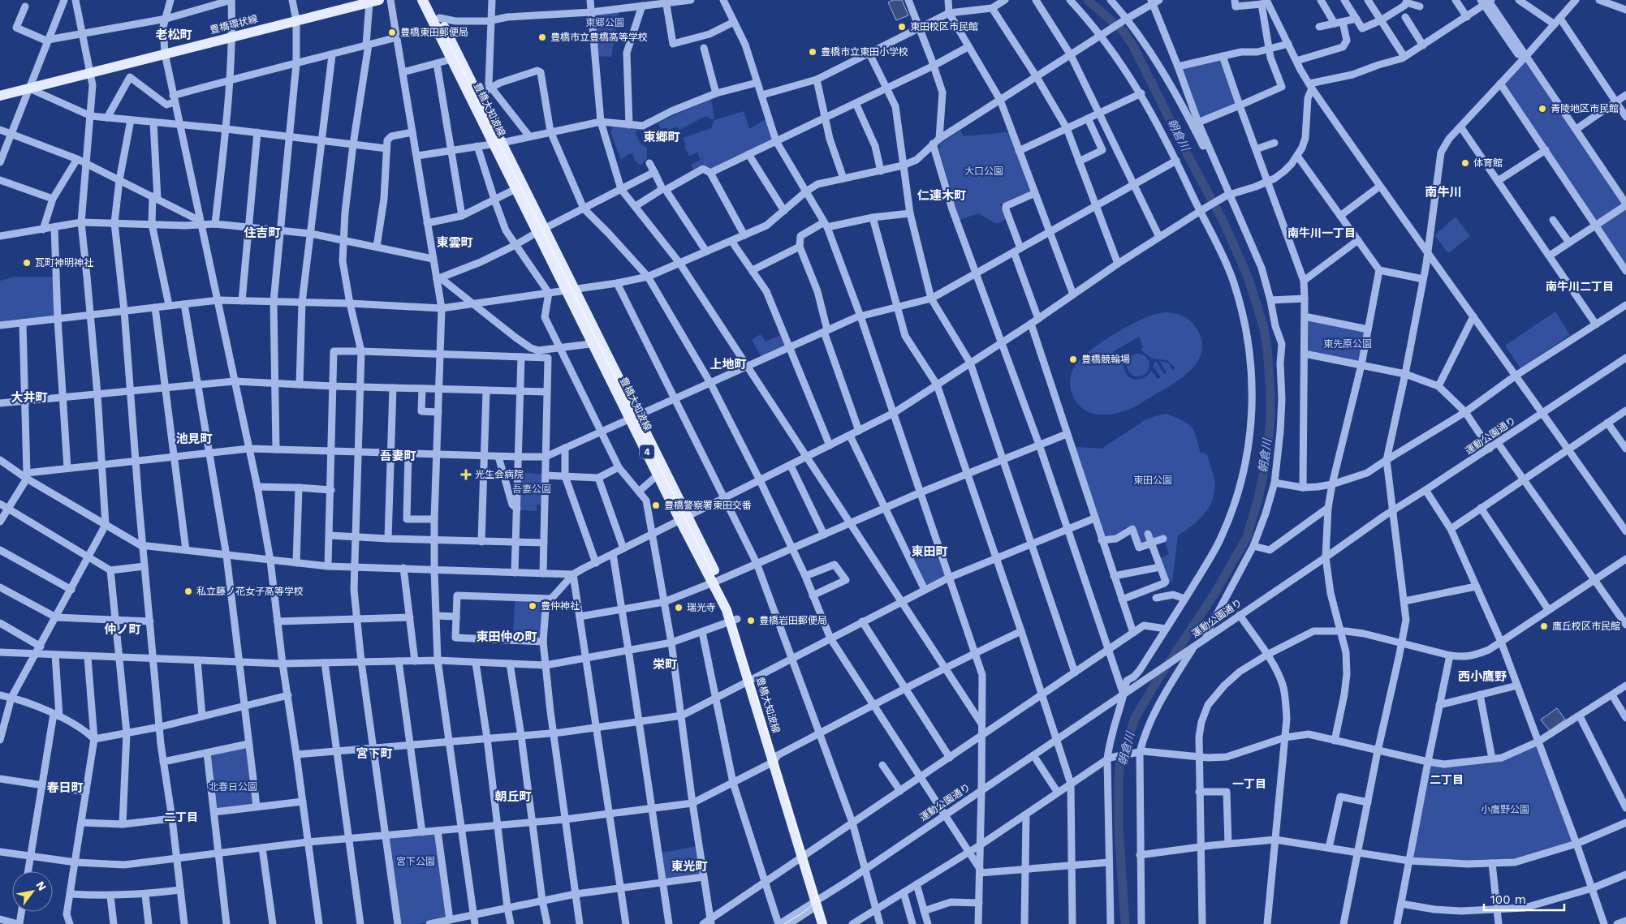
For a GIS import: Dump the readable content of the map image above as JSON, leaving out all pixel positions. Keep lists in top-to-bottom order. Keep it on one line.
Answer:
{"streets":{"main road":["豊橋環状線","豊橋大知波線","4"],"street":["運動公園通り"]},"crossings":[["豊橋大知波線","運動公園通り"]],"districts":["老松町","東郷町","南牛川","仁連木町","住吉町","南牛川一丁目","東雲町","南牛川二丁目","上地町","大井町","池見町","吾妻町","東田町","仲ノ町","東田仲の町","栄町","西小鷹野","宮下町","二丁目","一丁目","春日町","朝丘町","二丁目","東光町"],"water":["朝倉川"],"parks":["東郷公園","大口公園","東先原公園","東田公園","吾妻公園","北春日公園","小鷹野公園","宮下公園"],"places":{"other":["東田校区市民館","豊橋東田郵便局","豊橋市立豊橋高等学校","豊橋市立東田小学校","青陵地区市民館","体育館","瓦町神明神社","豊橋競輪場","豊橋警察署東田交番","私立藤ノ花女子高等学校","豊仲神社","瑞光寺","豊橋岩田郵便局","鷹丘校区市民館"],"health":["光生会病院"]},"scale_bar":"100 m","north":"top right"}
